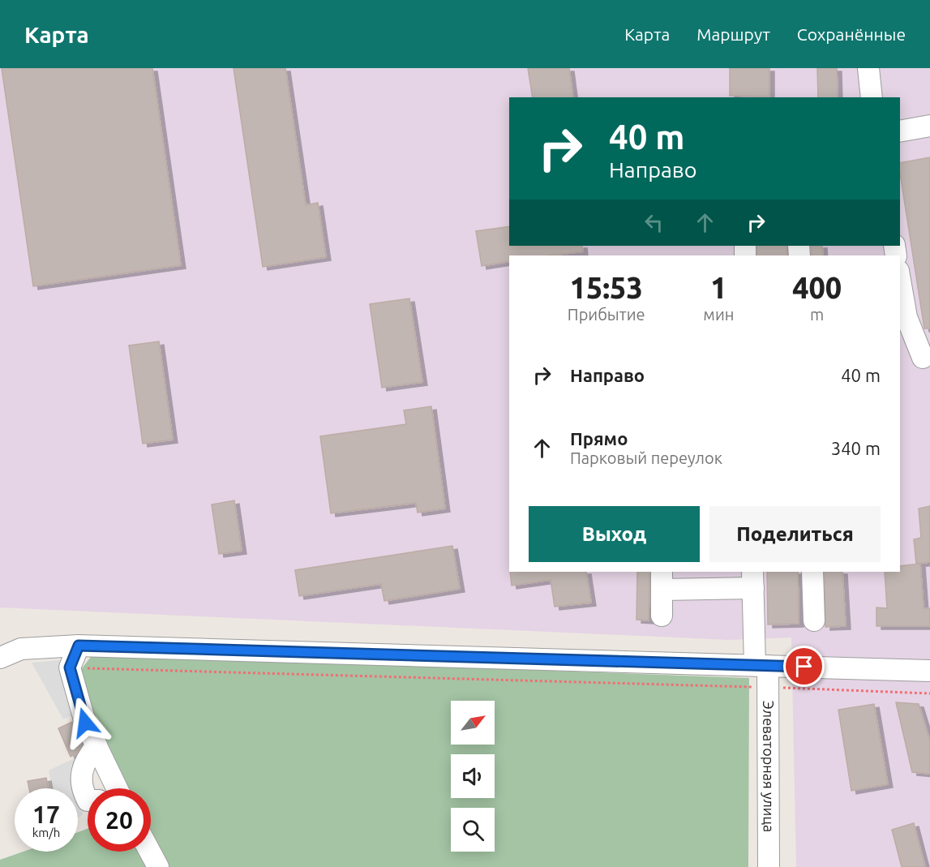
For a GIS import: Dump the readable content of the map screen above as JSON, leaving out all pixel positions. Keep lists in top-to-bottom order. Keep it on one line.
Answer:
{"streets":{"street":["Элеваторная улица"]},"north":"top right","page":{"header":"Карта","nav":["Карта","Маршрут","Сохранённые"],"turn":["40 m","Направо"],"eta":["15:53","Прибытие","1","мин","400","m"],"list":[{"name":"Направо","value":"40 m"},{"name":"Прямо","note":"Парковый переулок","value":"340 m"}],"buttons":["Выход","Поделиться"],"speed":"17 km/h","limit":"20"}}
